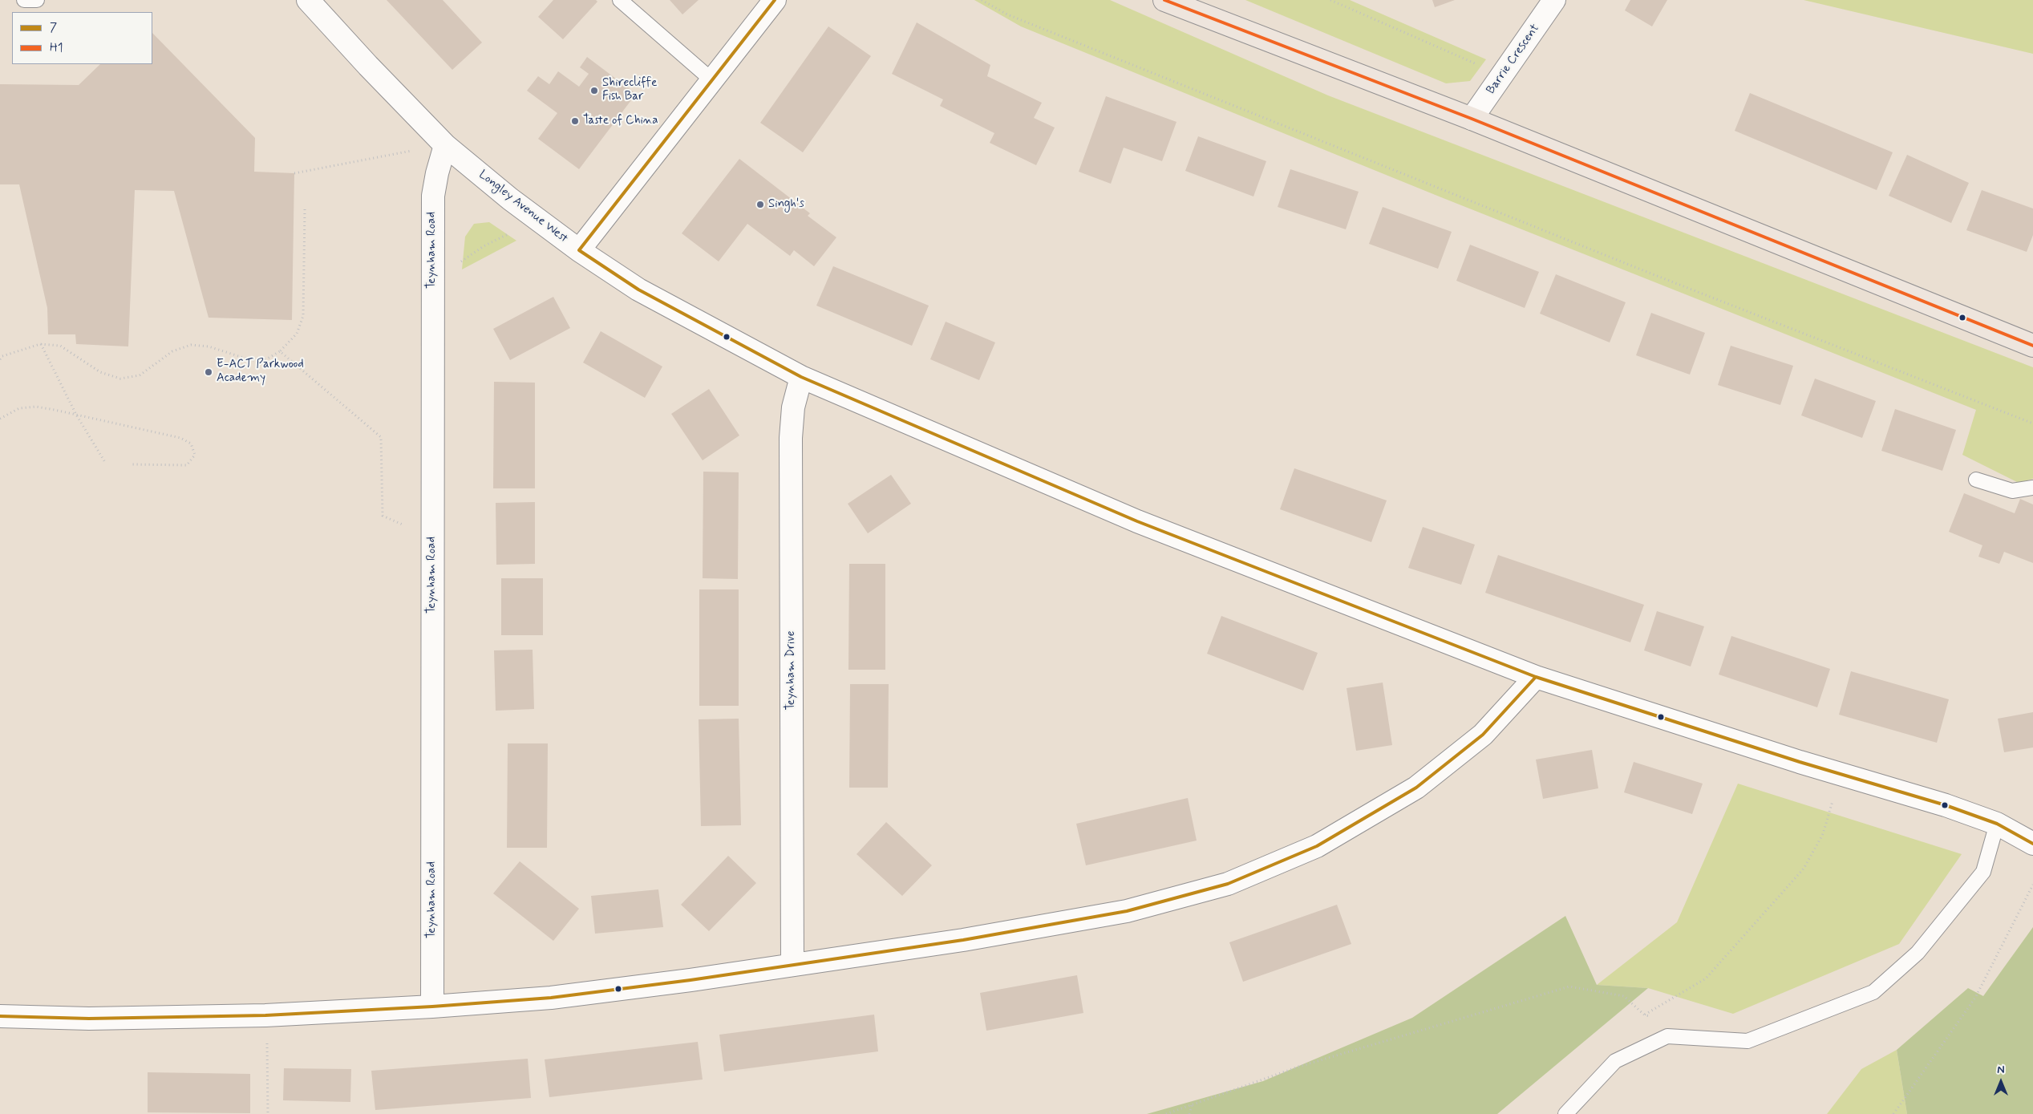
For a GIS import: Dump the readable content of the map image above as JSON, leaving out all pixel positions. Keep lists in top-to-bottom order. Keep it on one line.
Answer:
{"streets":{"street":["Barrie Crescent","Longley Avenue West","Teynham Road","Teynham Drive"]},"crossings":[["Longley Avenue West","Teynham Road"],["Longley Avenue West","Teynham Drive"]],"places":["Shirecliffe Fish Bar","Taste of China","Singh's","E-ACT Parkwood Academy"],"lines":["transit line 7","transit line H1"],"legend":["7","H1"],"north":"top"}
